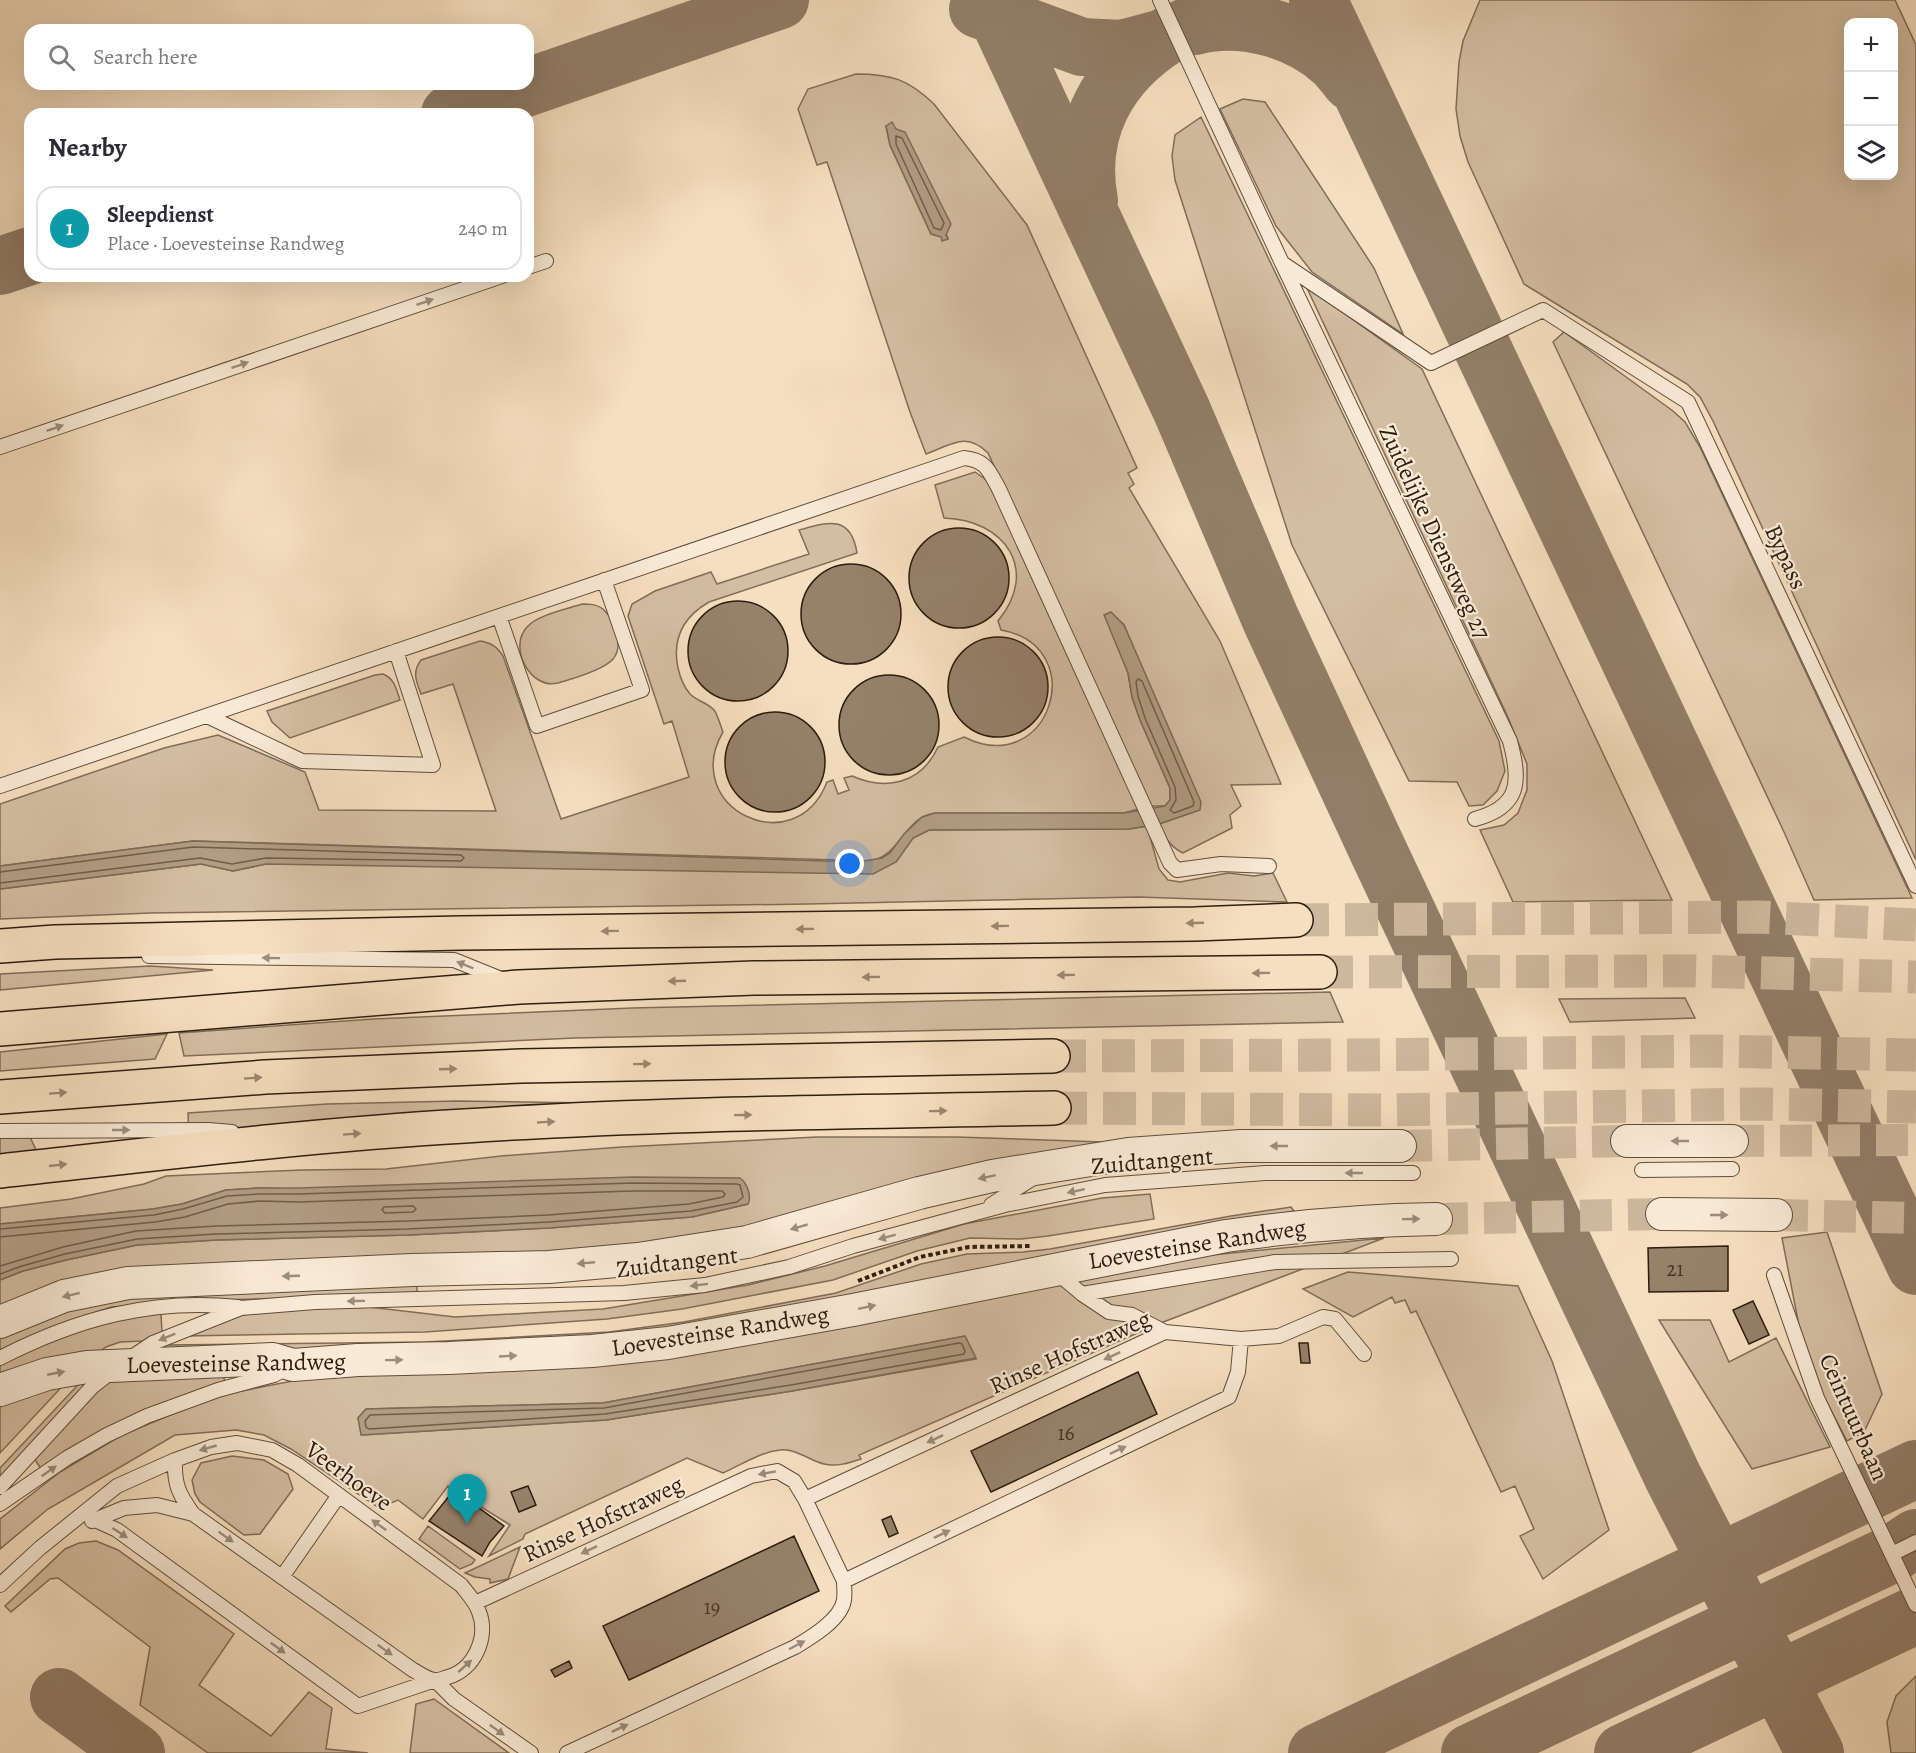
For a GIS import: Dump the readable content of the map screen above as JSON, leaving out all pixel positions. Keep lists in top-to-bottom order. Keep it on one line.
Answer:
{"streets":{"street":["Loevesteinse Randweg"],"lane":["Zuidelijke Dienstweg 27","Bypass","Zuidtangent","Rinse Hofstraweg","Ceintuurbaan","Veerhoeve"]},"crossings":[["Zuidelijke Dienstweg 27","Bypass"],["Zuidtangent","Loevesteinse Randweg"],["Rinse Hofstraweg","Veerhoeve"]],"house_numbers":["21","16","19"],"page":{"map_buttons":["+","−"],"search":"Search here","heading":"Nearby","list":[{"mark":"1","name":"Sleepdienst","note":"Place · Loevesteinse Randweg","value":"240 m"}],"pins":"1"}}
